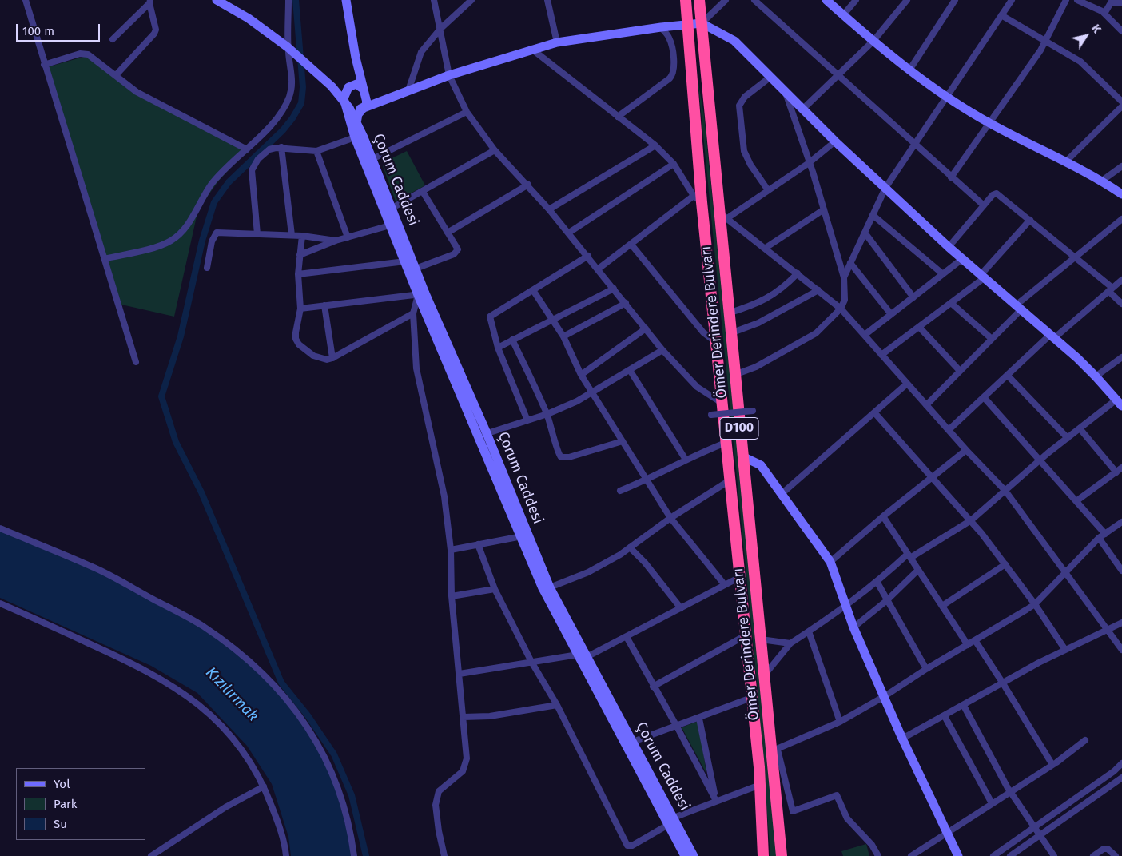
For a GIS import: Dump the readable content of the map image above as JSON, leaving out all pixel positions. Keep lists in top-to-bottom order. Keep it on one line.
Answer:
{"streets":{"highway":["Ömer Derindere Bulvarı","D100"],"street":["Çorum Caddesi"]},"water":["Kızılırmak"],"legend":["Yol","Park","Su"],"scale_bar":"100 m","north":"top right"}
